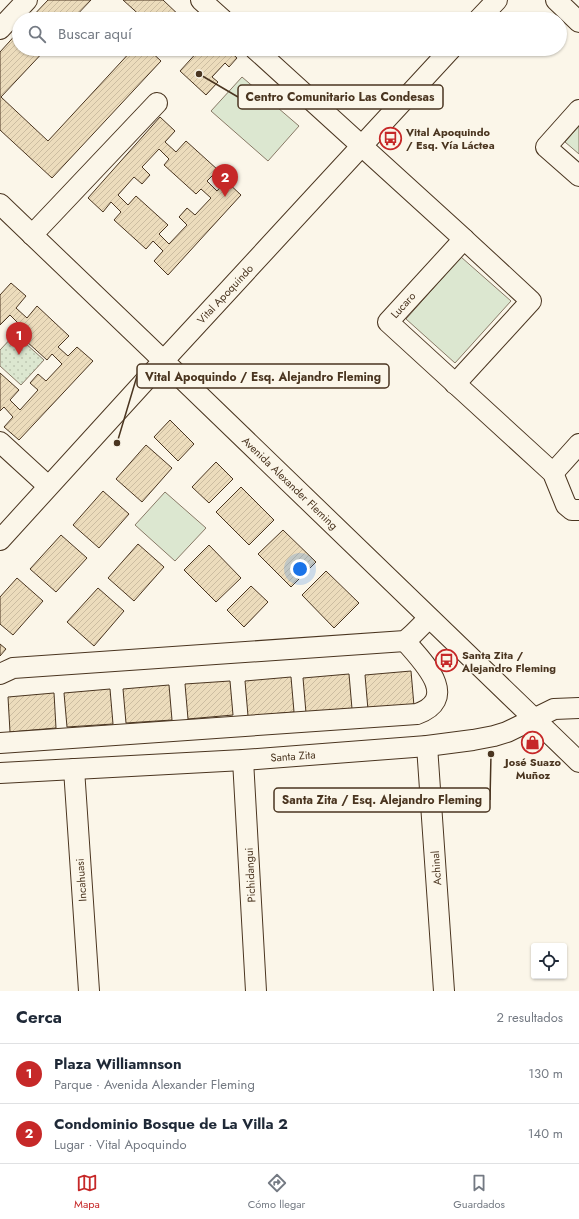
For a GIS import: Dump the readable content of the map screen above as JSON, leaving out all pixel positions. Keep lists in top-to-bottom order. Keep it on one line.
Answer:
{"streets":{"street":["Vital Apoquindo","Lucaro","Avenida Alexander Fleming","Santa Zita","Achinal","Pichidangui","Incahuasi"]},"crossings":[["Vital Apoquindo","Avenida Alexander Fleming"],["Avenida Alexander Fleming","Santa Zita"],["Santa Zita","Achinal"],["Santa Zita","Pichidangui"],["Santa Zita","Incahuasi"]],"places":{"other":["Centro Comunitario Las Condesas","Vital Apoquindo / Esq. Alejandro Fleming","Santa Zita / Esq. Alejandro Fleming"],"bus stop":["Vital Apoquindo / Esq. Vía Láctea","Santa Zita / Alejandro Fleming"],"shop":["José Suazo Muñoz"]},"page":{"search":"Buscar aquí","pins":["2","1"],"heading":["Cerca","2 resultados"],"list":[{"mark":"1","name":"Plaza Williamnson","note":"Parque · Avenida Alexander Fleming","value":"130 m"},{"mark":"2","name":"Condominio Bosque de La Villa 2","note":"Lugar · Vital Apoquindo","value":"140 m"}],"nav":["Mapa","Cómo llegar","Guardados"]}}
